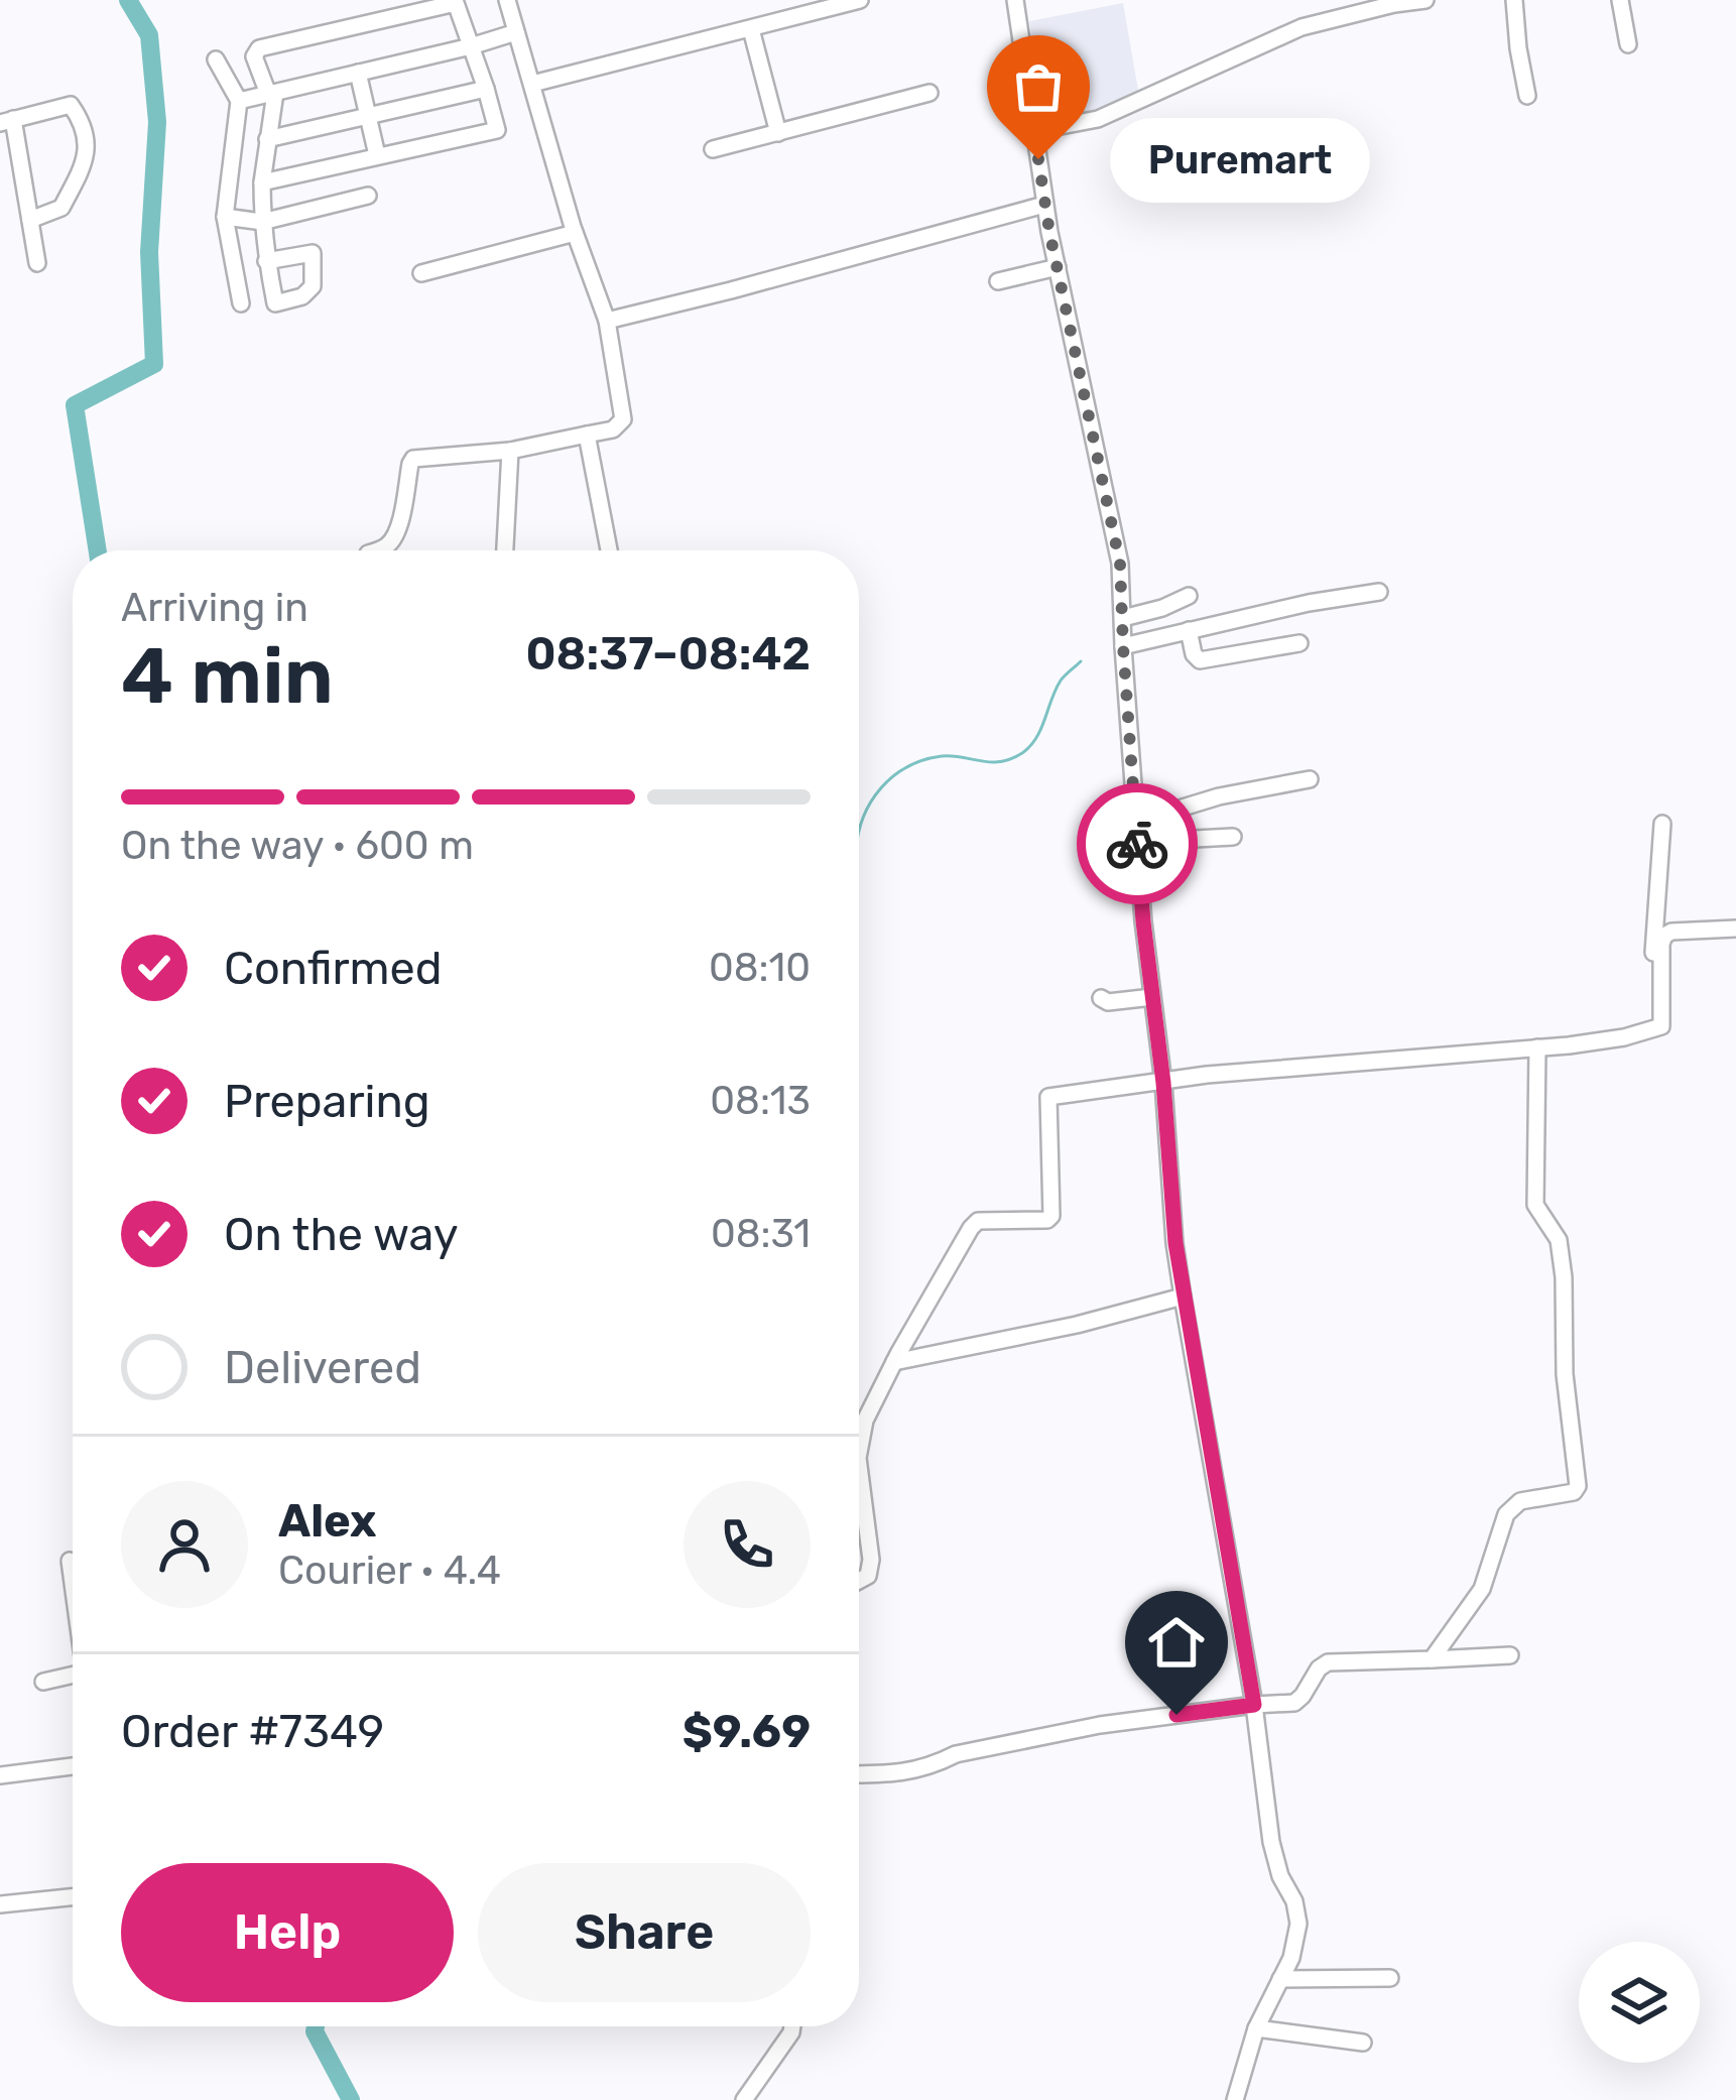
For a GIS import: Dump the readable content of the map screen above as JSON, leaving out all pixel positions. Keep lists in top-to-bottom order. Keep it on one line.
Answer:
{"places":["Puremart"],"page":{"bubble":"Puremart","heading":["4 min","Arriving in","08:37–08:42"],"panel":["Alex","Courier · 4.4","Order #7349","$9.69"],"bar":"On the way · 600 m","list":[["Confirmed","08:10"],["Preparing","08:13"],["On the way","08:31"],"Delivered"],"buttons":["Help","Share"]}}
